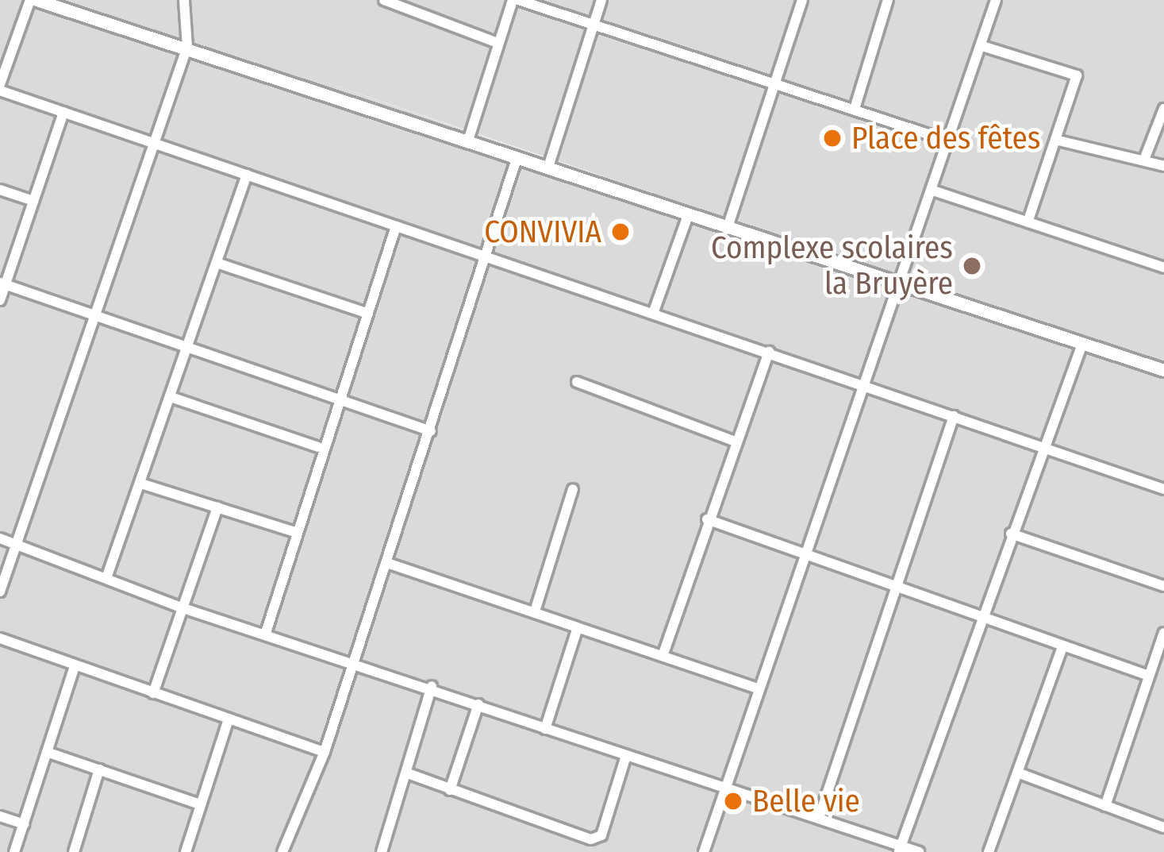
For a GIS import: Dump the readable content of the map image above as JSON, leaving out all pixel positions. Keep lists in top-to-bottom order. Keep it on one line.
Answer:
{"places":["Place des fêtes","CONVIVIA","Complexe scolaires la Bruyère","Belle vie"]}
